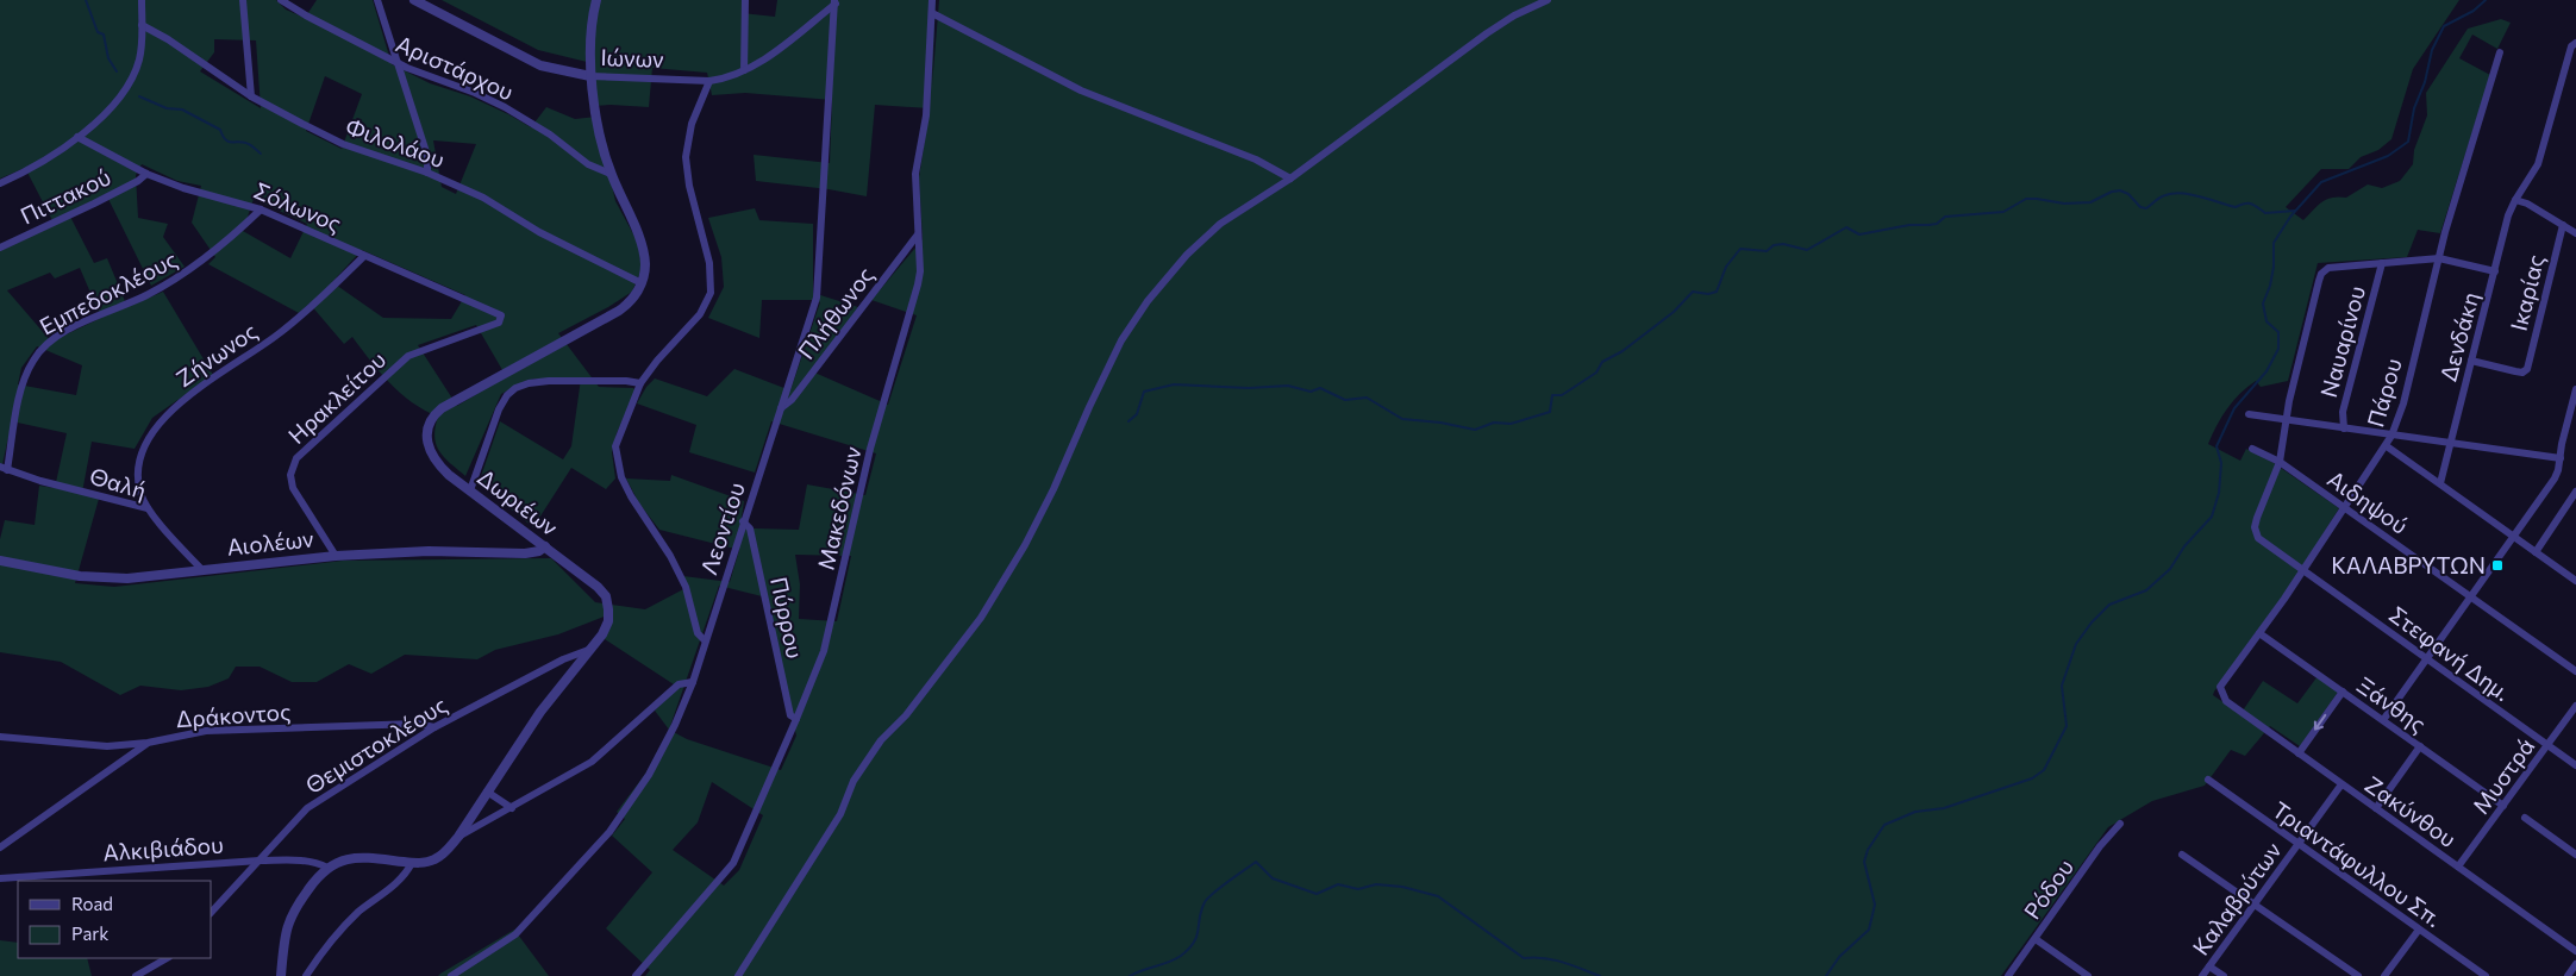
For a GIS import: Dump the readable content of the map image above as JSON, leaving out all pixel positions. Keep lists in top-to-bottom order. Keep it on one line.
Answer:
{"streets":{"street":["Ιώνων","Αριστάρχου","Φιλολάου","Πιττακού","Σόλωνος","Εμπεδοκλέους","Ικαρίας","Πλήθωνος","Δενδάκη","Ναυαρίνου","Ζήνωνος","Πάρου","Ηρακλείτου","Θαλή","Δωριέων","Αιδηψού","Μακεδόνων","Λεοντίου","Αιολέων","Πύρρου","Στεφανή Δημ.","Ξάνθης","Δράκοντος","Θεμιστοκλέους","Μυστρά","Ζακύνθου","Αλκιβιάδου","Τριαντάφυλλου Σπ.","Ρόδου","Καλαβρύτων"]},"crossings":[["Ιώνων","Λεοντίου"],["Φιλολάου","Δωριέων"],["Πιττακού","Σόλωνος"],["Σόλωνος","Εμπεδοκλέους"],["Σόλωνος","Ζήνωνος"],["Σόλωνος","Ηρακλείτου"],["Εμπεδοκλέους","Θαλή"],["Ικαρίας","Δενδάκη"],["Πλήθωνος","Μακεδόνων"],["Πλήθωνος","Λεοντίου"],["Ζήνωνος","Θαλή"],["Πάρου","Αιδηψού"],["Πάρου","Στεφανή Δημ."],["Πάρου","Ξάνθης"],["Πάρου","Ζακύνθου"],["Ηρακλείτου","Αιολέων"],["Θαλή","Αιολέων"],["Δωριέων","Αιολέων"],["Δωριέων","Θεμιστοκλέους"],["Δωριέων","Αλκιβιάδου"],["Αιδηψού","Στεφανή Δημ."],["Μακεδόνων","Πύρρου"],["Λεοντίου","Πύρρου"],["Στεφανή Δημ.","Μυστρά"],["Ξάνθης","Μυστρά"],["Δράκοντος","Θεμιστοκλέους"],["Θεμιστοκλέους","Αλκιβιάδου"],["Μυστρά","Ζακύνθου"],["Ζακύνθου","Καλαβρύτων"],["Τριαντάφυλλου Σπ.","Καλαβρύτων"]],"places":{"transit":["ΚΑΛΑΒΡΥΤΩΝ"]},"legend":["Road","Park"]}
